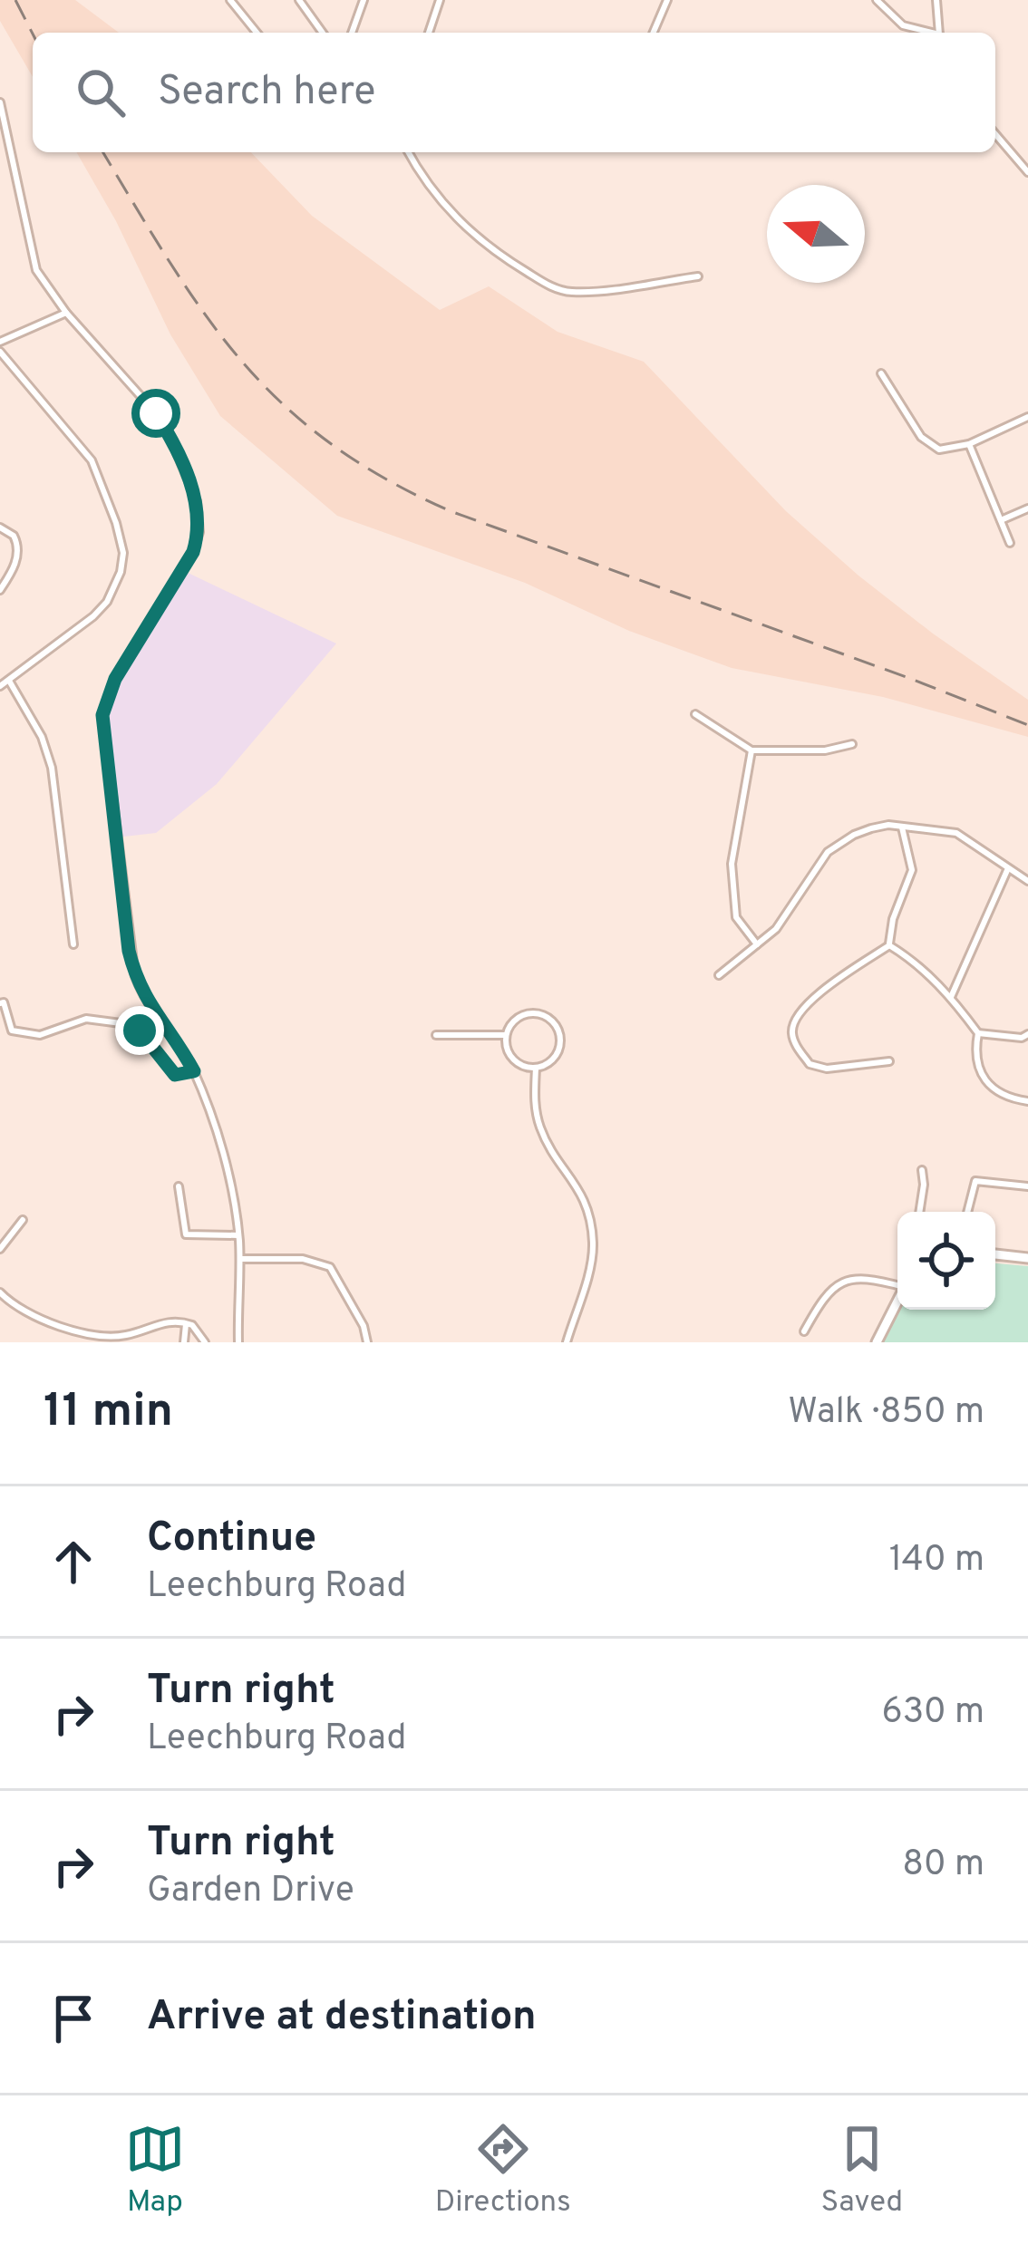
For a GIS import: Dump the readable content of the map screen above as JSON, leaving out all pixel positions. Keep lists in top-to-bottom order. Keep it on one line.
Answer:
{"north":"left","page":{"search":"Search here","heading":["11 min","Walk · 850 m"],"list":[["Continue","Leechburg Road","140 m"],["Turn right","Leechburg Road","630 m"],["Turn right","Garden Drive","80 m"],"Arrive at destination"],"nav":["Map","Directions","Saved"]}}
